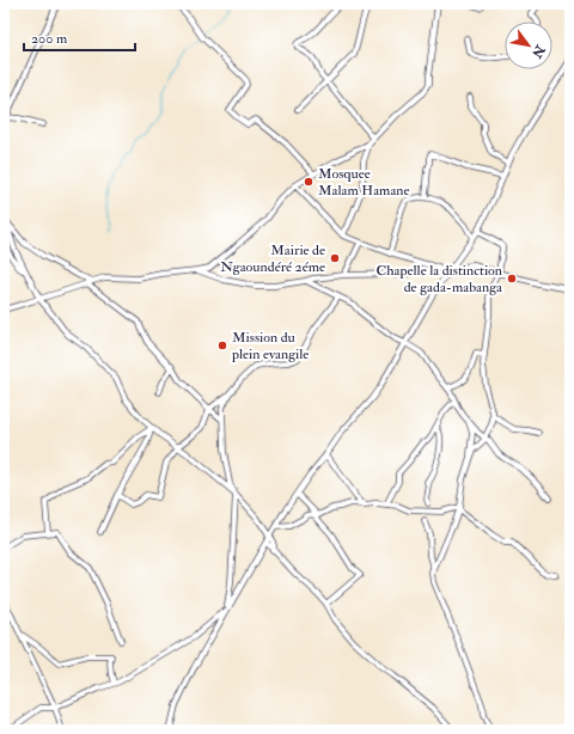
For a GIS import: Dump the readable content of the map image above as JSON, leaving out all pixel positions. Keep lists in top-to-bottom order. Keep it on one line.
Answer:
{"places":["Mosquee Malam Hamane","Mairie de Ngaoundéré 2éme","Chapelle la distinction de gada-mabanga","Mission du plein evangile"],"scale_bar":"200 m","north":"bottom right"}
